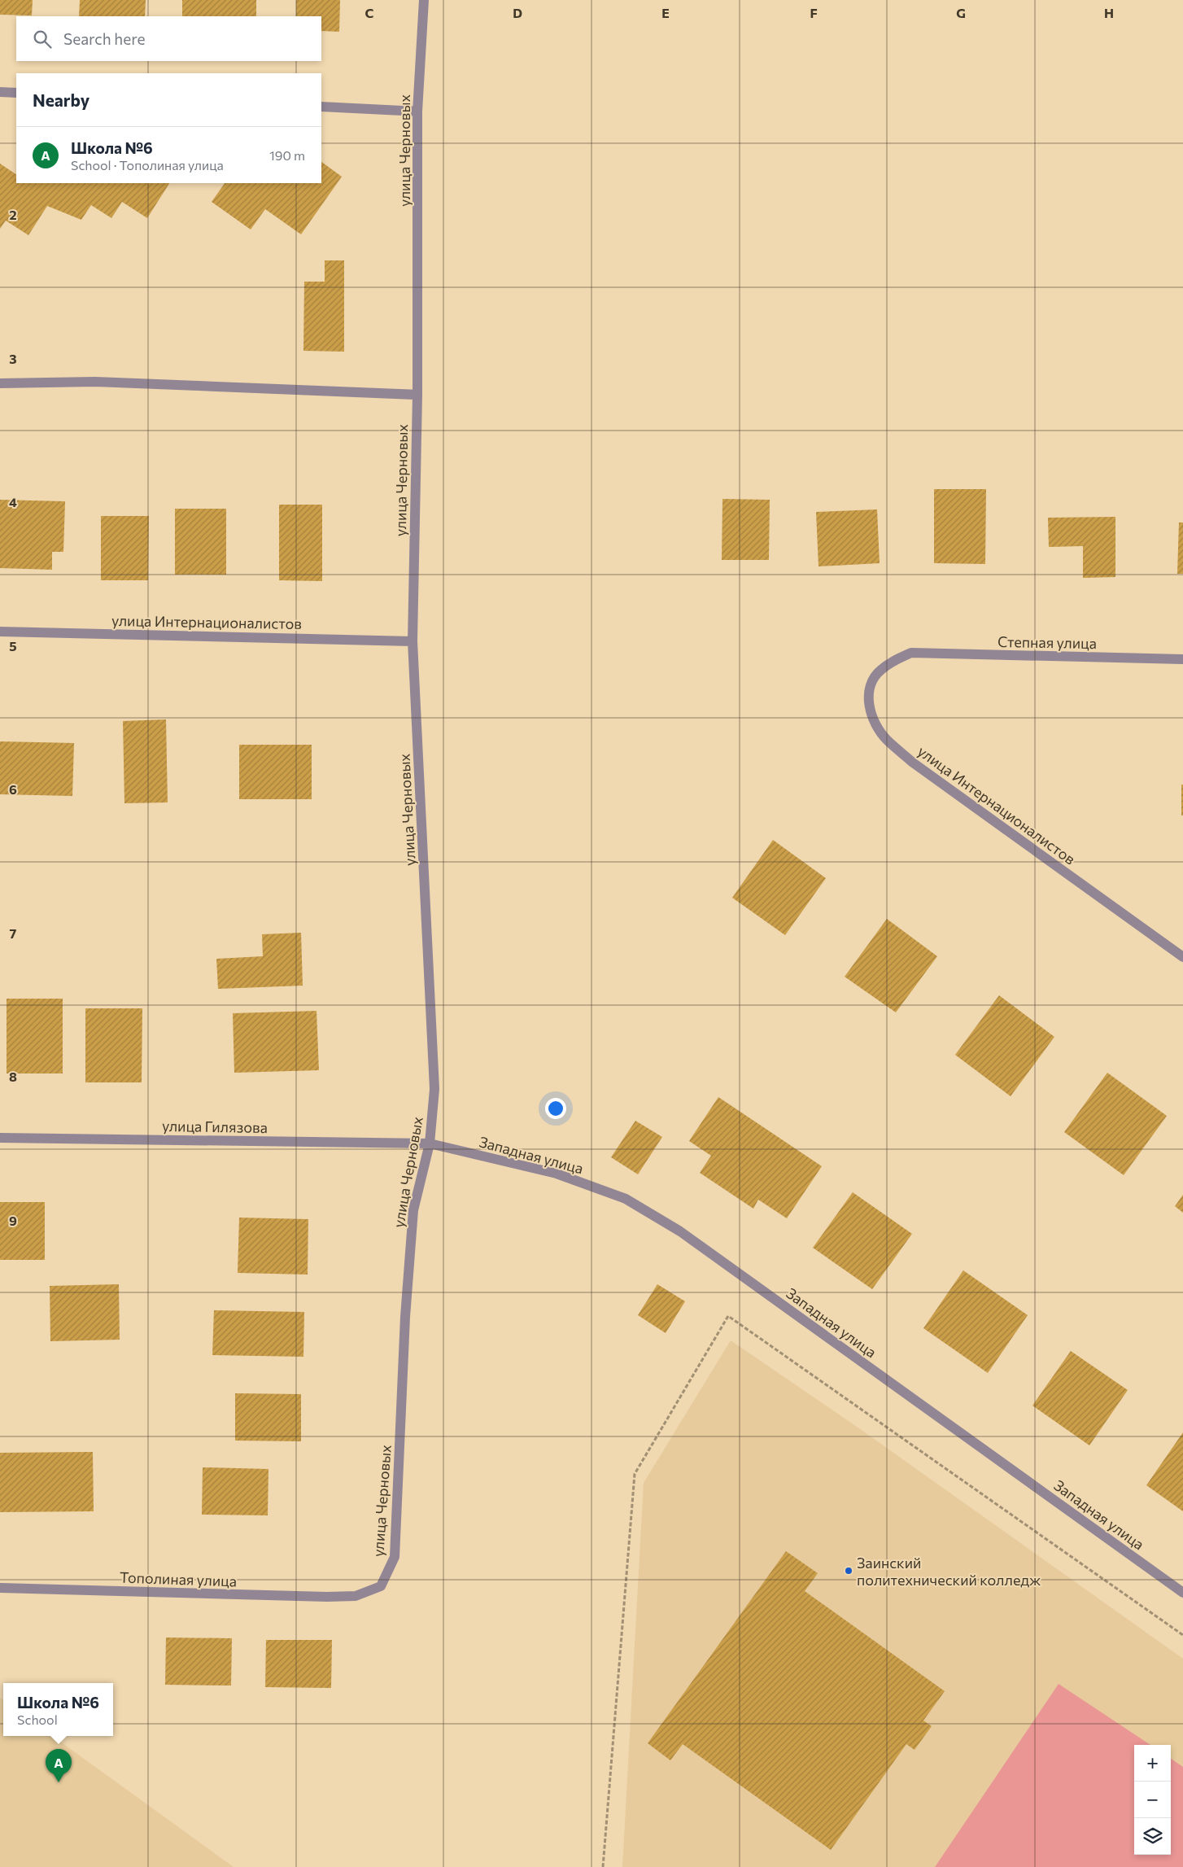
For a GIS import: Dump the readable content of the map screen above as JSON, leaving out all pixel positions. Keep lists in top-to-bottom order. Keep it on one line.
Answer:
{"streets":{"street":["улица Черновых","улица Интернационалистов","Степная улица","улица Гилязова","Западная улица","Тополиная улица"]},"crossings":[["улица Черновых","улица Интернационалистов"],["улица Черновых","улица Гилязова"],["улица Черновых","Западная улица"],["улица Черновых","Тополиная улица"],["улица Интернационалистов","Степная улица"],["улица Гилязова","Западная улица"]],"places":["Заинский политехнический колледж"],"page":{"search":"Search here","heading":"Nearby","list":[{"mark":"A","name":"Школа №6","note":"School · Тополиная улица","value":"190 m"}],"popup":["Школа №6","School"],"map_buttons":["+","−"],"pins":"A"},"grid":{"columns":["C","D","E","F","G","H"],"rows":["2","3","4","5","6","7","8","9"]}}
